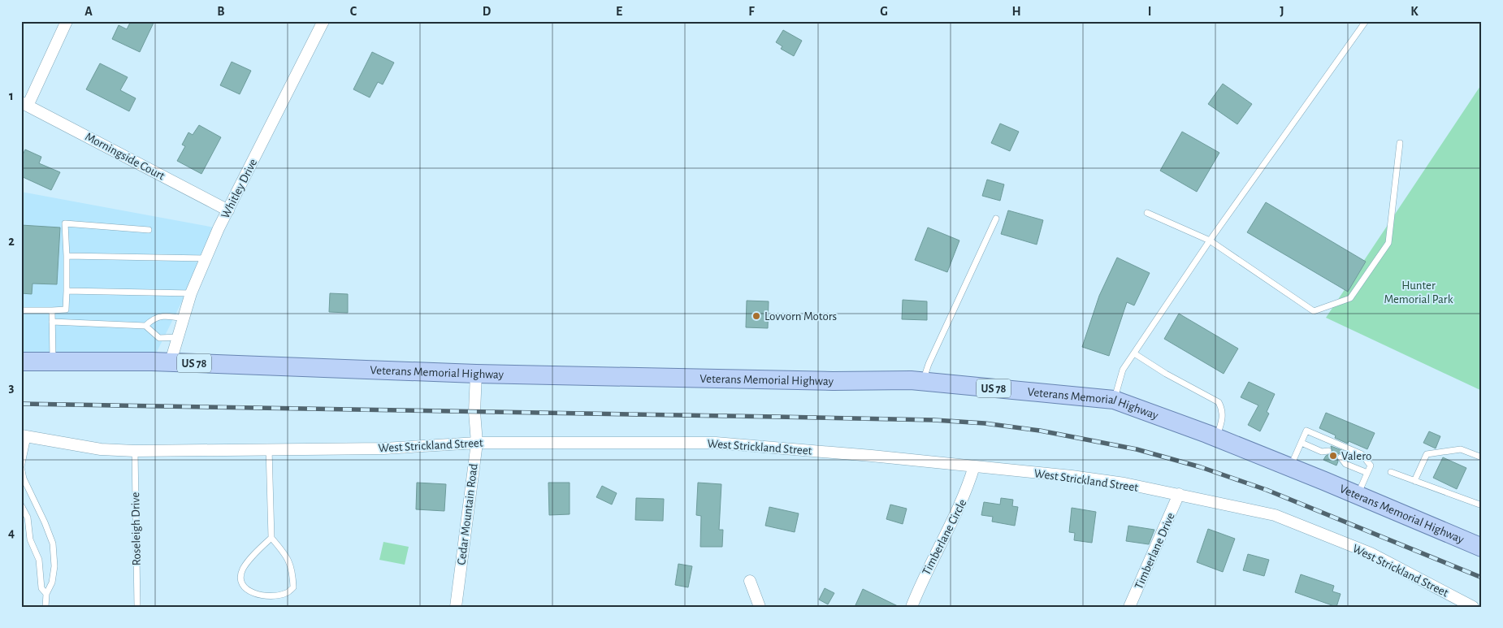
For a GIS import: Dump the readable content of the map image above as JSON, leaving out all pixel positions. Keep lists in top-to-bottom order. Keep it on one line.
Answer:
{"streets":{"main road":["US 78","Veterans Memorial Highway"],"street":["Morningside Court","Whitley Drive","West Strickland Street","Cedar Mountain Road","Timberlane Circle","Timberlane Drive"],"lane":["Roseleigh Drive"]},"crossings":[["Morningside Court","Whitley Drive"],["Whitley Drive","Veterans Memorial Highway"],["Veterans Memorial Highway","Cedar Mountain Road"],["West Strickland Street","Cedar Mountain Road"],["West Strickland Street","Roseleigh Drive"],["West Strickland Street","Timberlane Circle"],["West Strickland Street","Timberlane Drive"]],"parks":["Hunter Memorial Park"],"places":["Lovvorn Motors","Valero"],"grid":{"columns":["A","B","C","D","E","F","G","H","I","J","K"],"rows":["1","2","3","4"]}}
